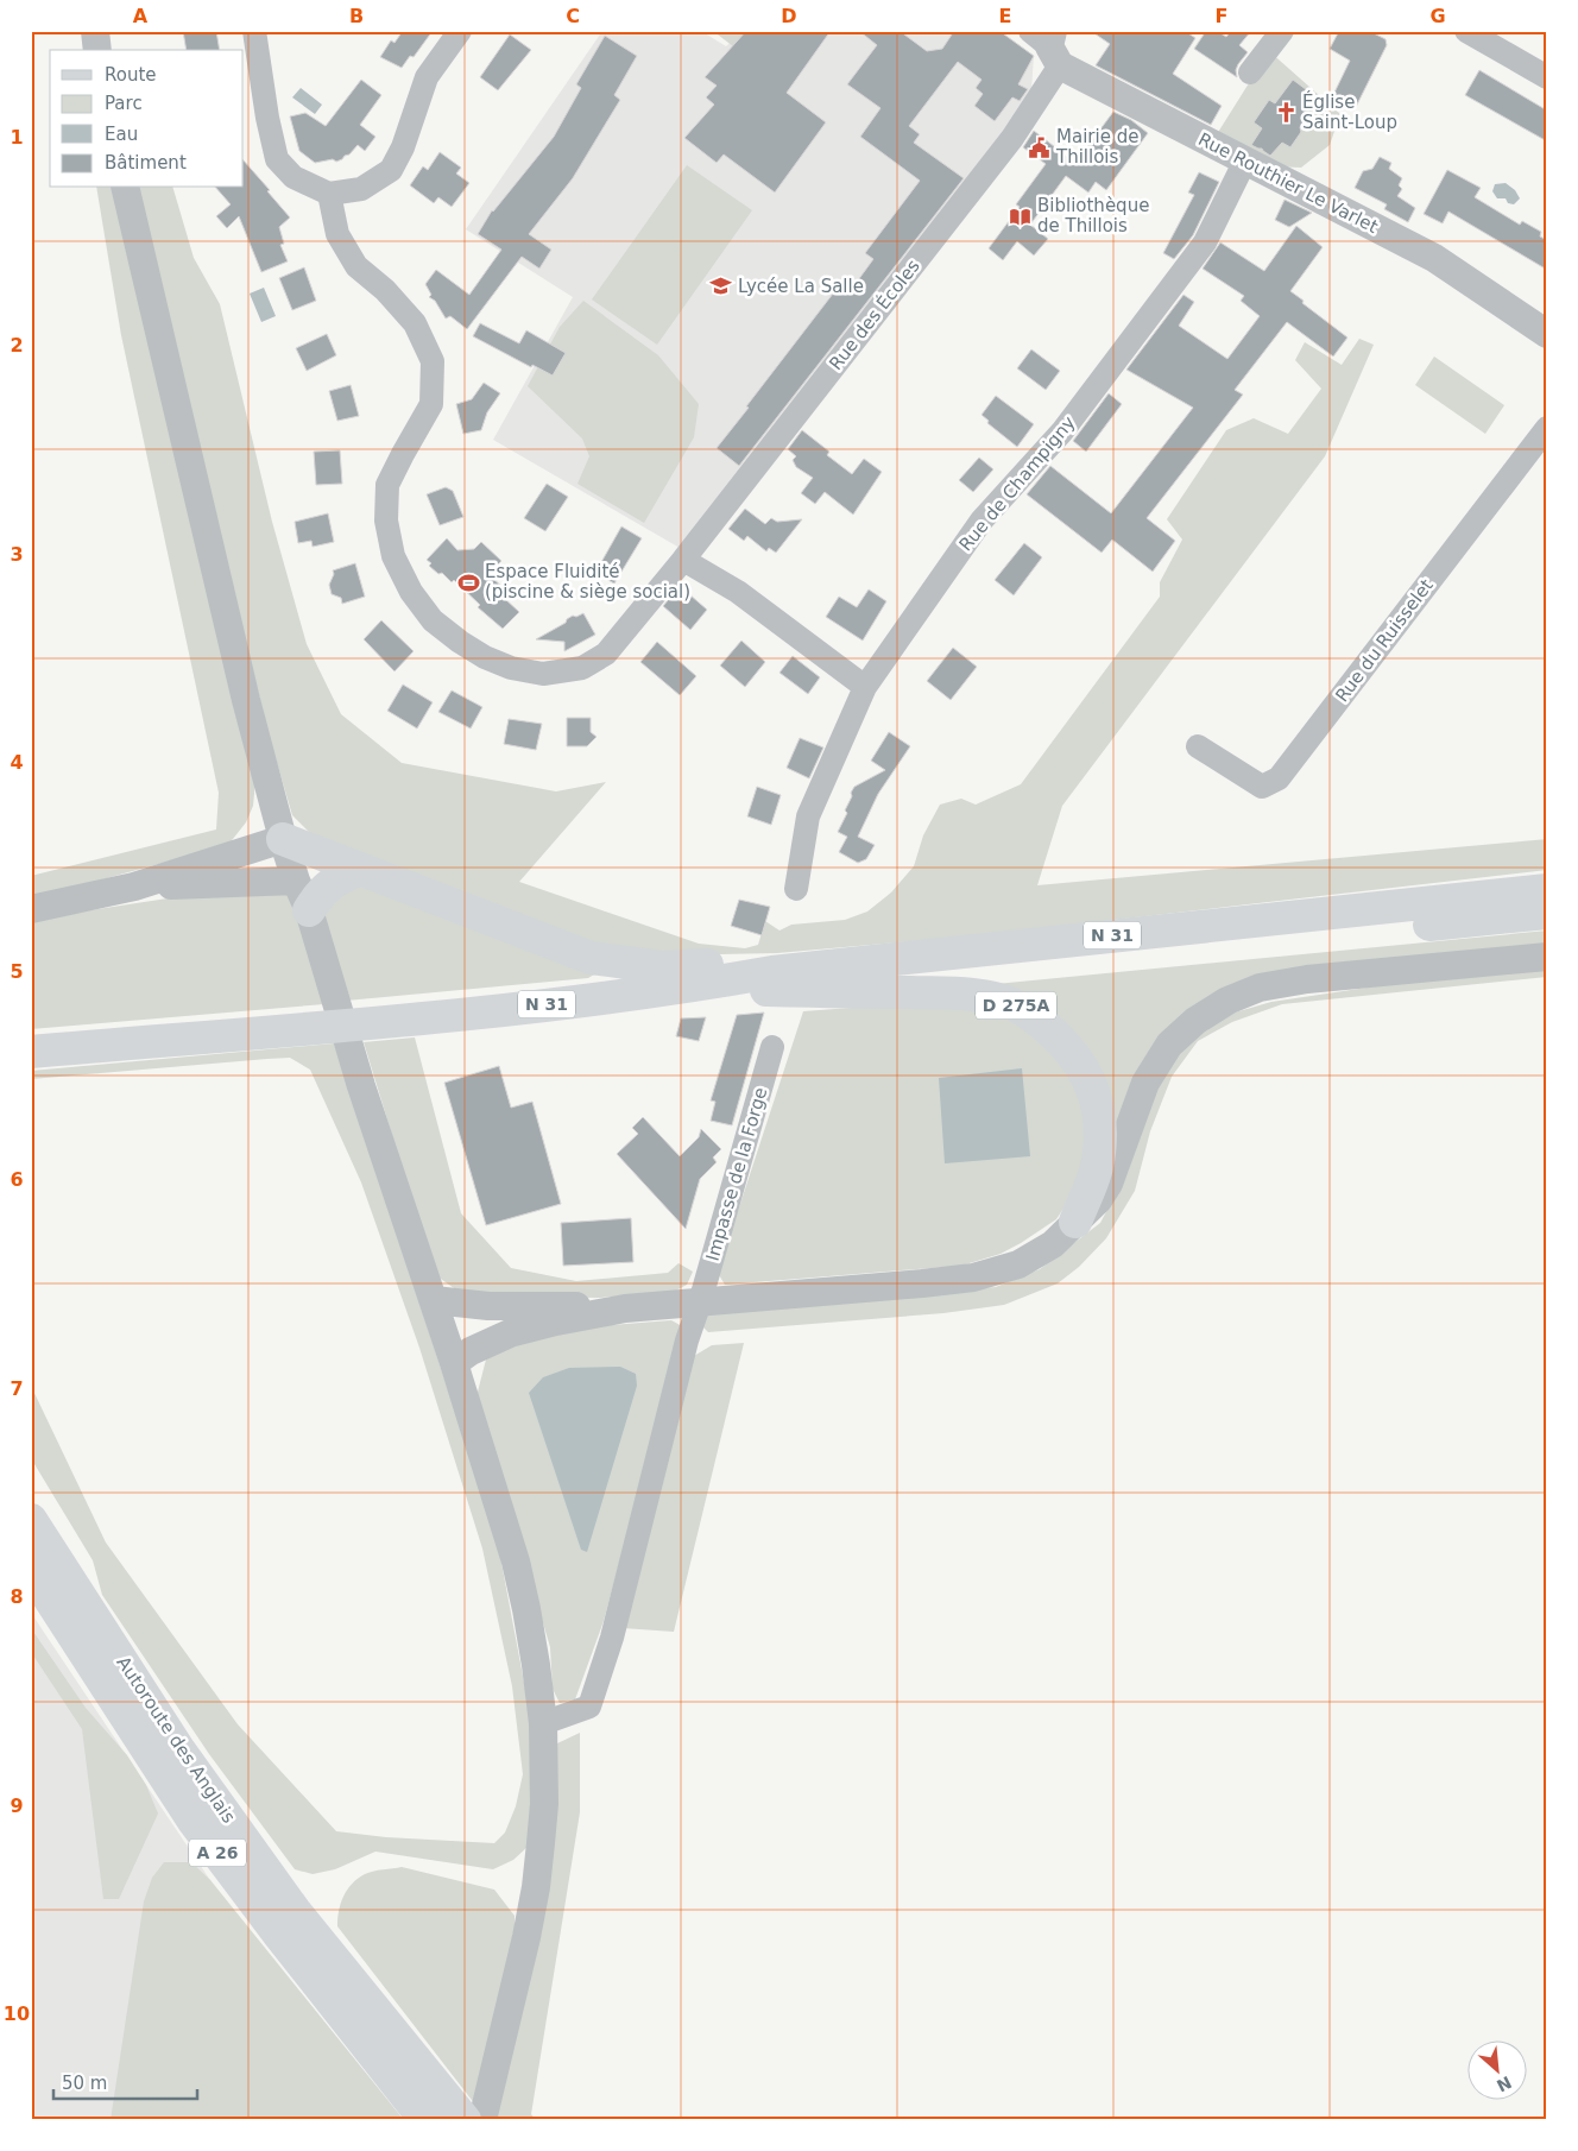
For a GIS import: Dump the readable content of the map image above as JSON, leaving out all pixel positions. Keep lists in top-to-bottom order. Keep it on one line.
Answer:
{"streets":{"main road":["N 31","D 275A","Autoroute des Anglais","A 26"],"street":["Rue Routhier Le Varlet","Rue des Écoles","Rue de Champigny","Rue du Ruisselet","Impasse de la Forge"]},"crossings":[["Rue Routhier Le Varlet","Rue des Écoles"],["Rue Routhier Le Varlet","Rue de Champigny"],["N 31","D 275A"],["D 275A","Impasse de la Forge"]],"places":{"church":["Église Saint-Loup"],"public building":["Mairie de Thillois"],"library":["Bibliothèque de Thillois"],"school or university":["Lycée La Salle"],"sports":["Espace Fluidité (piscine & siège social)"]},"legend":["Route","Parc","Eau","Bâtiment"],"scale_bar":"50 m","north":"bottom right","grid":{"columns":["A","B","C","D","E","F","G"],"rows":["1","2","3","4","5","6","7","8","9","10"]}}
